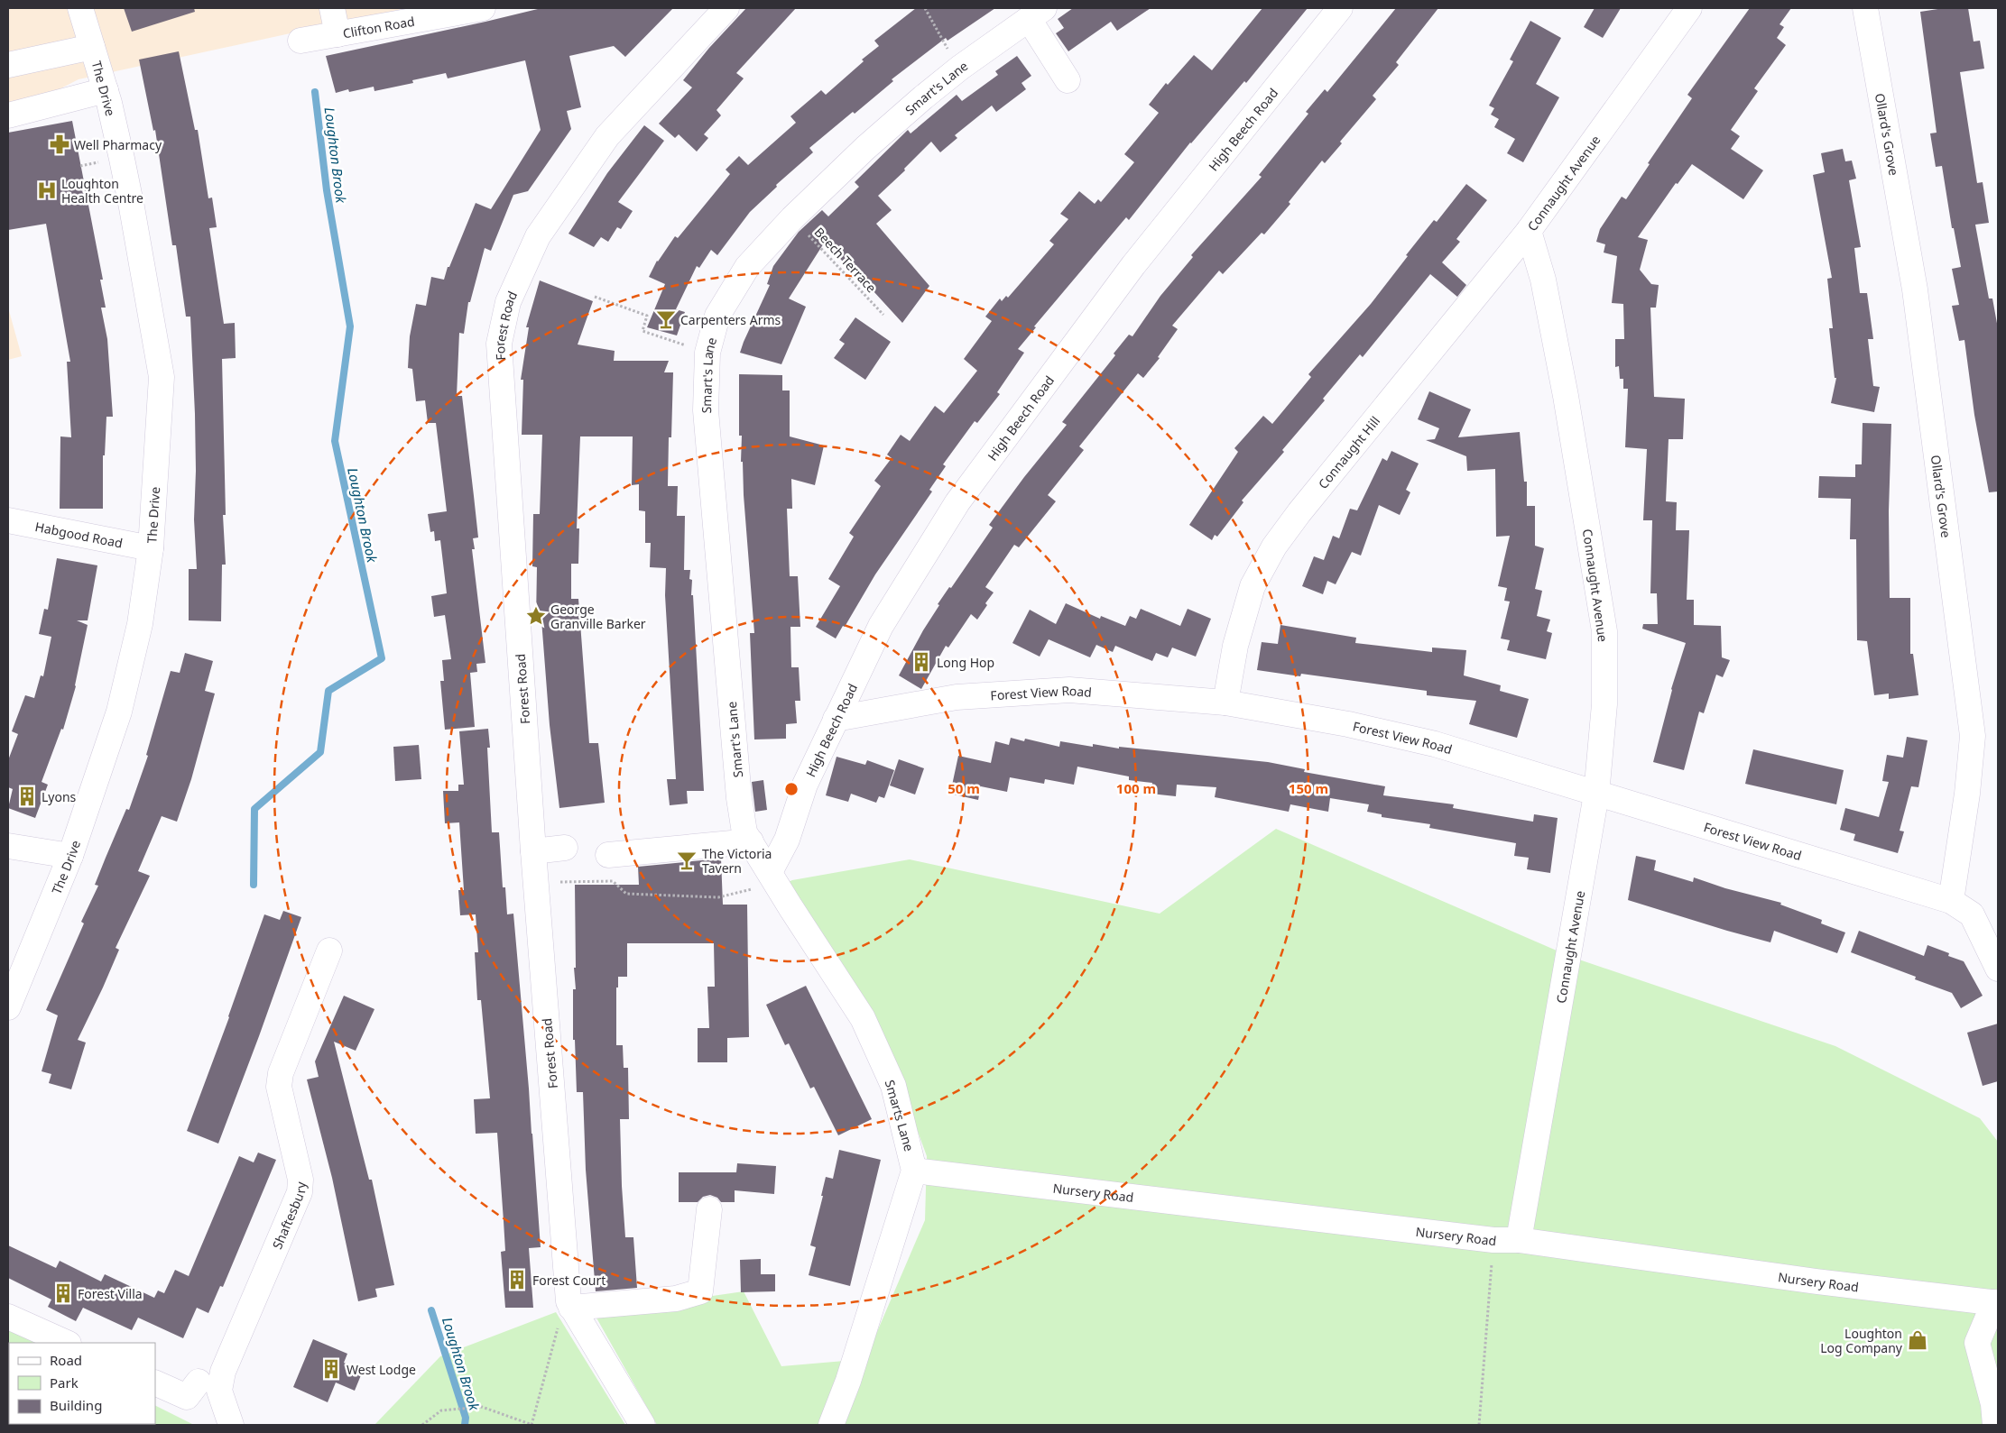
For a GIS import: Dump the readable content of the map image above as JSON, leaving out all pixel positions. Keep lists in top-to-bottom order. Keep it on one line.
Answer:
{"streets":{"street":["Clifton Road","The Drive","Smart's Lane","High Beech Road","Ollard's Grove","Connaught Avenue","Forest Road","Connaught Hill","Habgood Road","Forest View Road","Smarts Lane","Nursery Road","Shaftesbury"],"path":["Beech Terrace"]},"crossings":[["The Drive","Habgood Road"],["Smart's Lane","Beech Terrace"],["Smart's Lane","Smarts Lane"],["High Beech Road","Forest View Road"],["High Beech Road","Smarts Lane"],["Ollard's Grove","Forest View Road"],["Connaught Avenue","Connaught Hill"],["Connaught Avenue","Forest View Road"],["Connaught Avenue","Nursery Road"],["Connaught Hill","Forest View Road"],["Smarts Lane","Nursery Road"]],"water":["Loughton Brook"],"places":{"pharmacy":["Well Pharmacy"],"hospital":["Loughton Health Centre"],"bar":["Carpenters Arms","The Victoria Tavern"],"place":["George Granville Barker"],"building":["Long Hop","Lyons","Forest Court","Forest Villa","West Lodge"],"shop":["Loughton Log Company"]},"legend":["Road","Park","Building"],"rings":["50 m","100 m","150 m"]}
